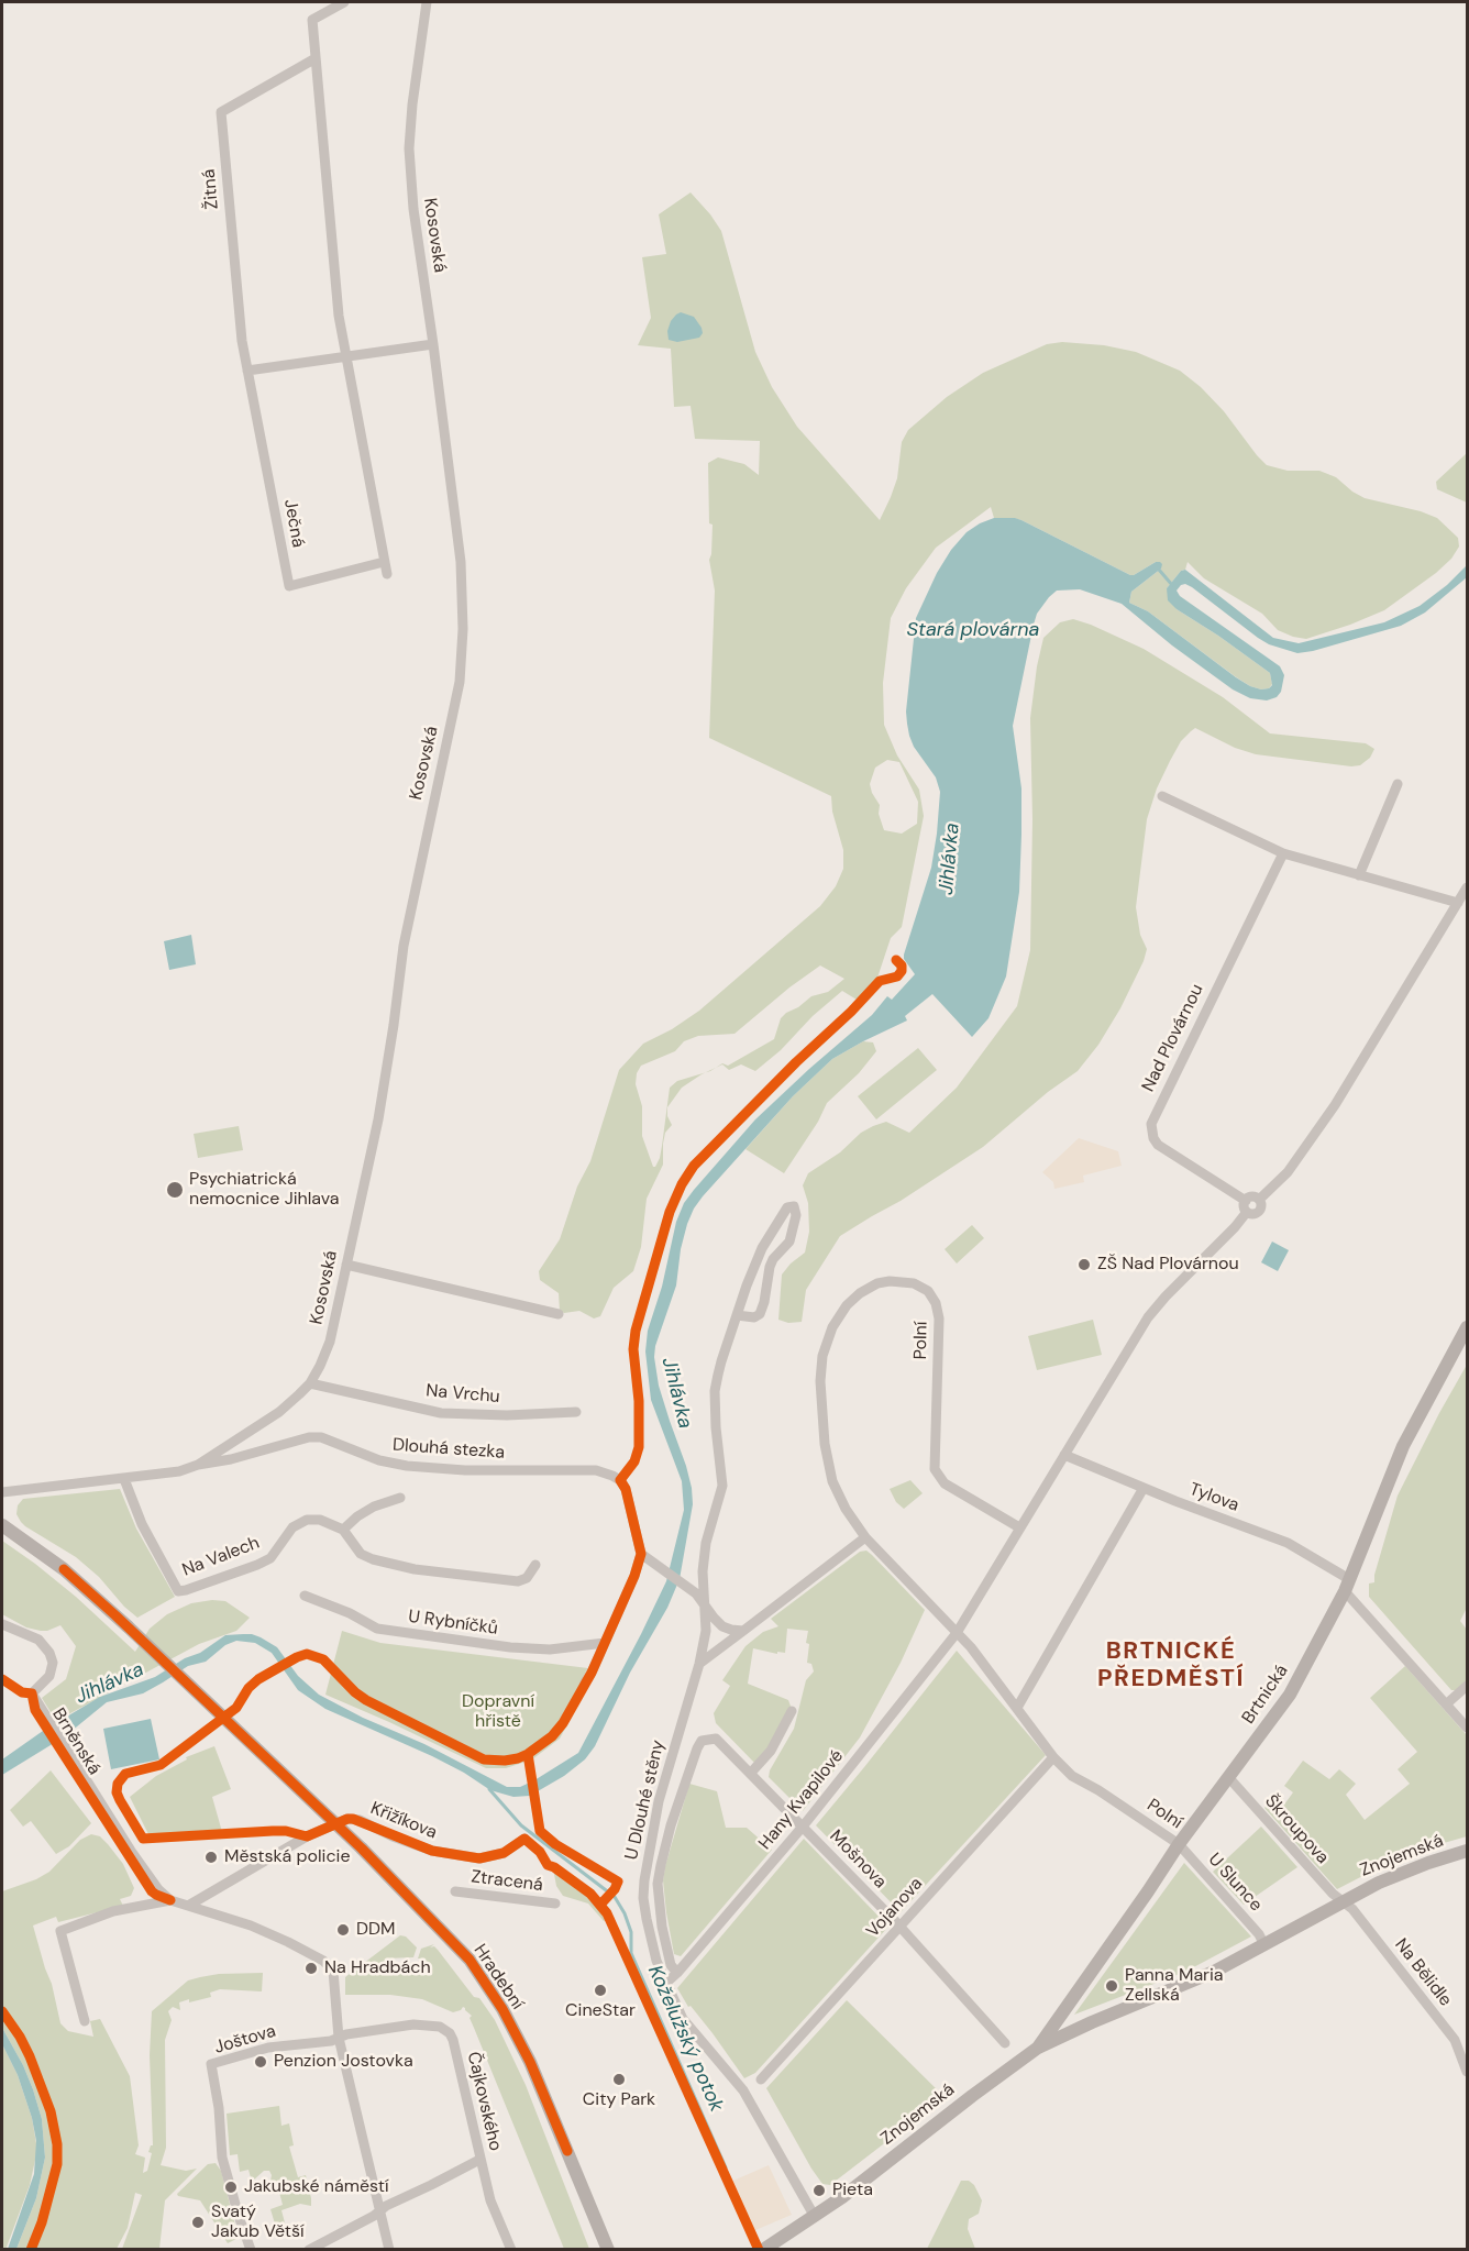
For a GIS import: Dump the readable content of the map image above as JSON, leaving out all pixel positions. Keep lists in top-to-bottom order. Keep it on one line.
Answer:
{"streets":{"main road":["Brtnická","Znojemská","Hradební"],"street":["Žitná","Kosovská","Ječná","Nad Plovárnou","Polní","Na Vrchu","Dlouhá stezka","Tylova","Na Valech","U Rybníčků","Brněnská","U Dlouhé stěny","Hany Kvapilové","Křižíkova","Škroupova","Mošnova","Ztracená","U Slunce","Vojanova","Na Bělidle","Joštova","Čajkovského"]},"crossings":[["Žitná","Ječná"],["Kosovská","Na Vrchu"],["Kosovská","Dlouhá stezka"],["Polní","Brtnická"],["Polní","Hany Kvapilové"],["Polní","U Slunce"],["Polní","Vojanova"],["Dlouhá stezka","Na Valech"],["Tylova","Brtnická"],["Brtnická","Škroupova"],["Brtnická","Znojemská"],["Brtnická","U Slunce"],["U Dlouhé stěny","Hany Kvapilové"],["U Dlouhé stěny","Znojemská"],["U Dlouhé stěny","Mošnova"],["Hany Kvapilové","Mošnova"],["Škroupova","Znojemská"],["Škroupova","Na Bělidle"],["Znojemská","U Slunce"],["Znojemská","Na Bělidle"],["Mošnova","Vojanova"],["Joštova","Čajkovského"]],"districts":["BRTNICKÉ PŘEDMĚSTÍ"],"water":["Stará plovárna","Jihlávka","Koželužský potok"],"parks":["Dopravní hřistě"],"places":["Psychiatrická nemocnice Jihlava","ZŠ Nad Plovárnou","Městská policie","DDM","Na Hradbách","Panna Maria Zellská","CineStar","Penzion Jostovka","City Park","Jakubské náměstí","Pieta","Svatý Jakub Větší"]}
